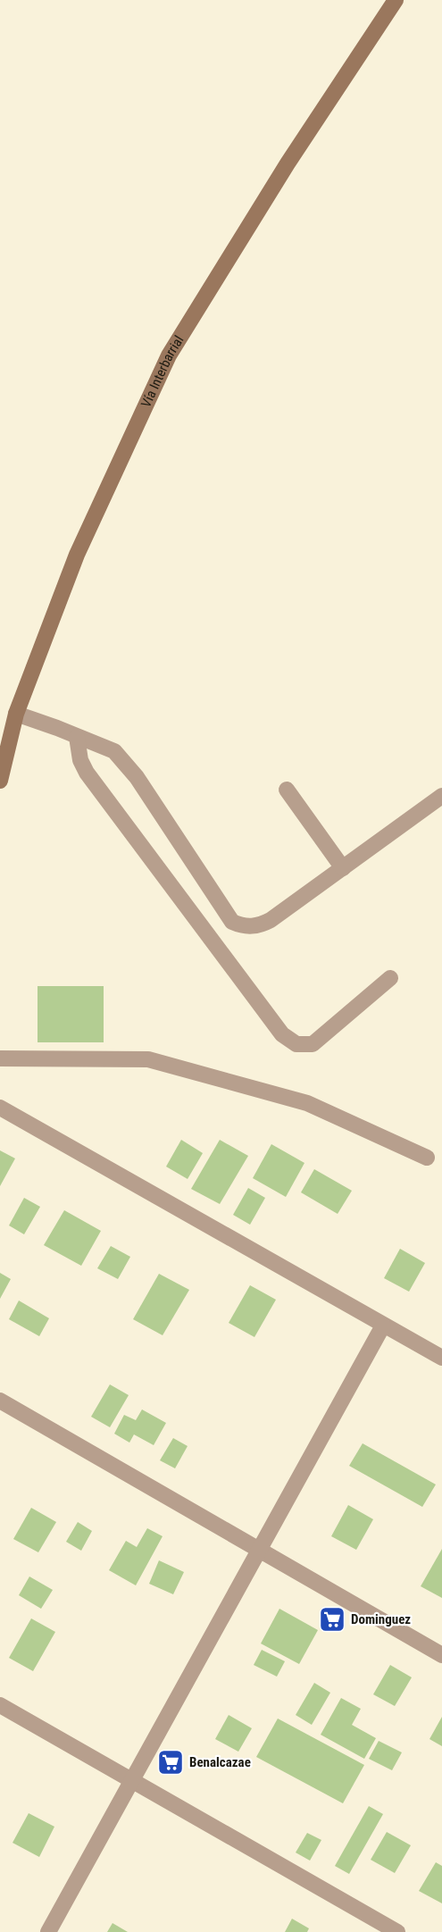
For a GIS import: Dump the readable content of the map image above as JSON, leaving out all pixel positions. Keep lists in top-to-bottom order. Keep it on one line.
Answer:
{"streets":{"main road":["Vía Interbarrial"]},"places":{"supermarket":["Dominguez","Benalcazae"]}}
